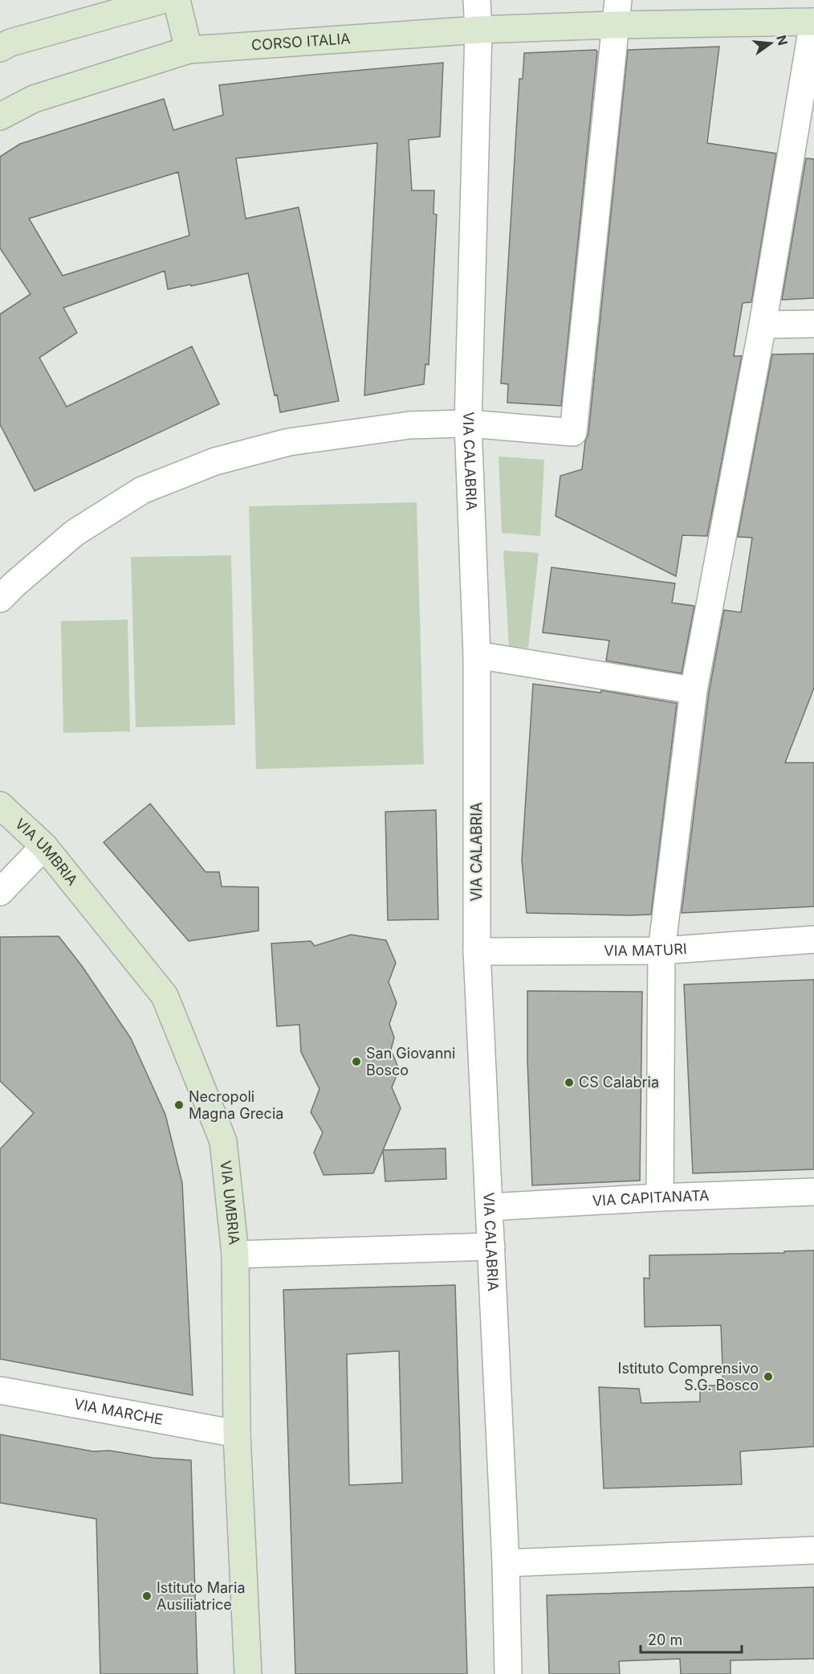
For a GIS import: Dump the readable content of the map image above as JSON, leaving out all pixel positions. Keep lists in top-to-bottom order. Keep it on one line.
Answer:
{"streets":{"street":["CORSO ITALIA","VIA CALABRIA","VIA UMBRIA","VIA MATURI","VIA CAPITANATA","VIA MARCHE"]},"crossings":[["CORSO ITALIA","VIA CALABRIA"],["VIA CALABRIA","VIA MATURI"],["VIA CALABRIA","VIA CAPITANATA"],["VIA UMBRIA","VIA MARCHE"]],"places":["San Giovanni Bosco","CS Calabria","Necropoli Magna Grecia","Istituto Comprensivo S.G. Bosco","Istituto Maria Ausiliatrice"],"scale_bar":"20 m","north":"right"}
